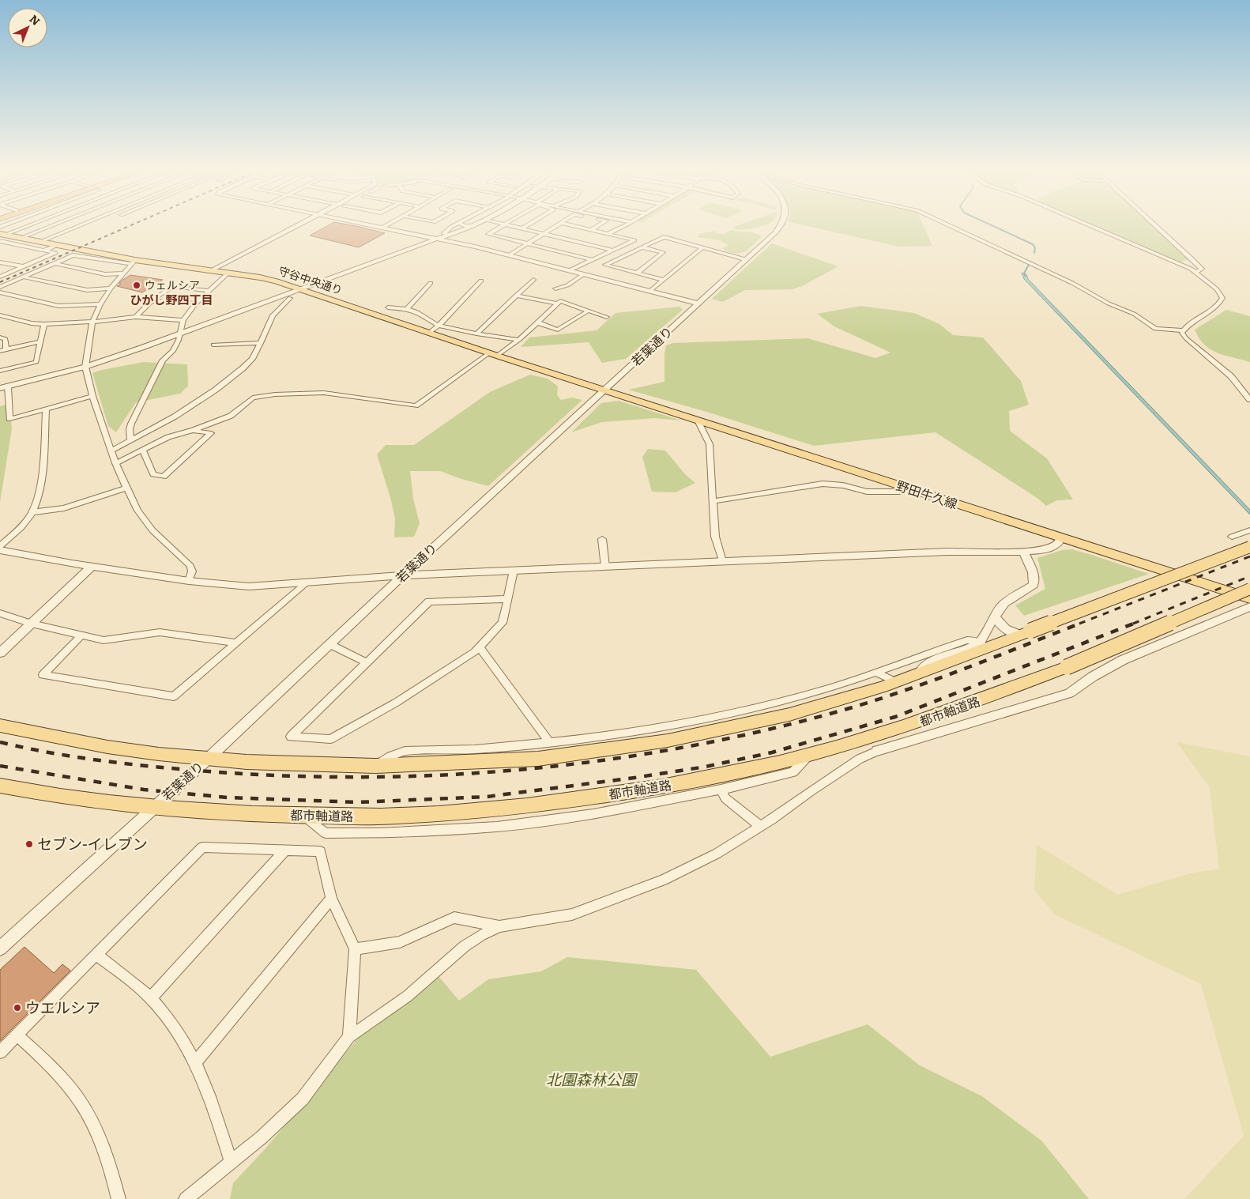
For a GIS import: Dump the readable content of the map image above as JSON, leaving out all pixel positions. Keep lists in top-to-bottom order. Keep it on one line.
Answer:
{"streets":{"main road":["守谷中央通り","野田牛久線","都市軸道路"],"street":["若葉通り"]},"crossings":[["守谷中央通り","若葉通り"],["守谷中央通り","野田牛久線"],["若葉通り","野田牛久線"],["若葉通り","都市軸道路"]],"districts":["ひがし野四丁目"],"parks":["北園森林公園"],"places":["ウェルシア","セブン-イレブン","ウエルシア"],"north":"top right"}
